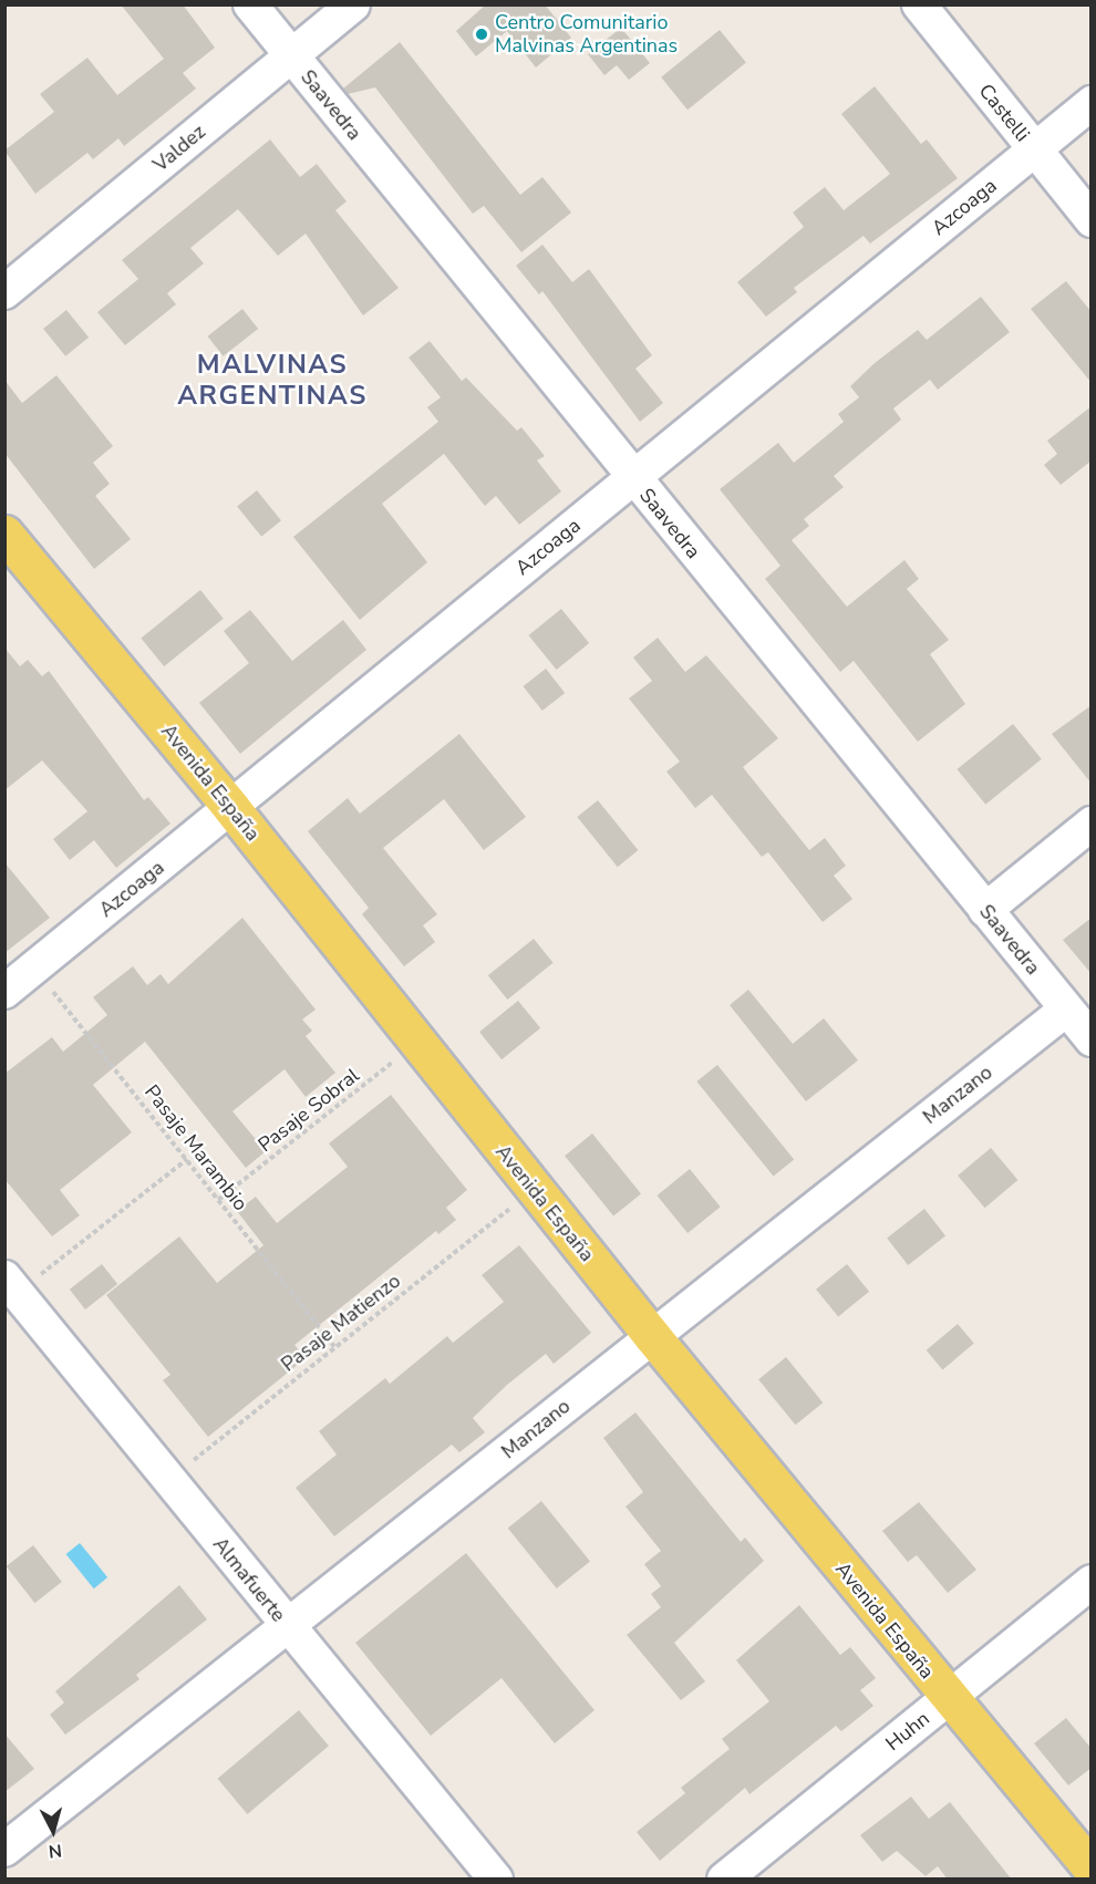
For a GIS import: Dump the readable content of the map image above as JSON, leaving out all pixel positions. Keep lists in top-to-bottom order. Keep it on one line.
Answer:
{"streets":{"main road":["Avenida España"],"street":["Saavedra","Castelli","Valdez","Azcoaga","Manzano","Almafuerte","Huhn"],"path":["Pasaje Sobral","Pasaje Marambio","Pasaje Matienzo"]},"crossings":[["Saavedra","Valdez"],["Saavedra","Azcoaga"],["Saavedra","Manzano"],["Castelli","Azcoaga"],["Azcoaga","Avenida España"],["Azcoaga","Pasaje Marambio"],["Avenida España","Manzano"],["Avenida España","Pasaje Sobral"],["Avenida España","Pasaje Matienzo"],["Avenida España","Huhn"],["Manzano","Almafuerte"],["Pasaje Sobral","Pasaje Marambio"],["Pasaje Marambio","Pasaje Matienzo"],["Pasaje Matienzo","Almafuerte"]],"districts":["MALVINAS ARGENTINAS"],"places":["Centro Comunitario Malvinas Argentinas"],"north":"bottom"}
